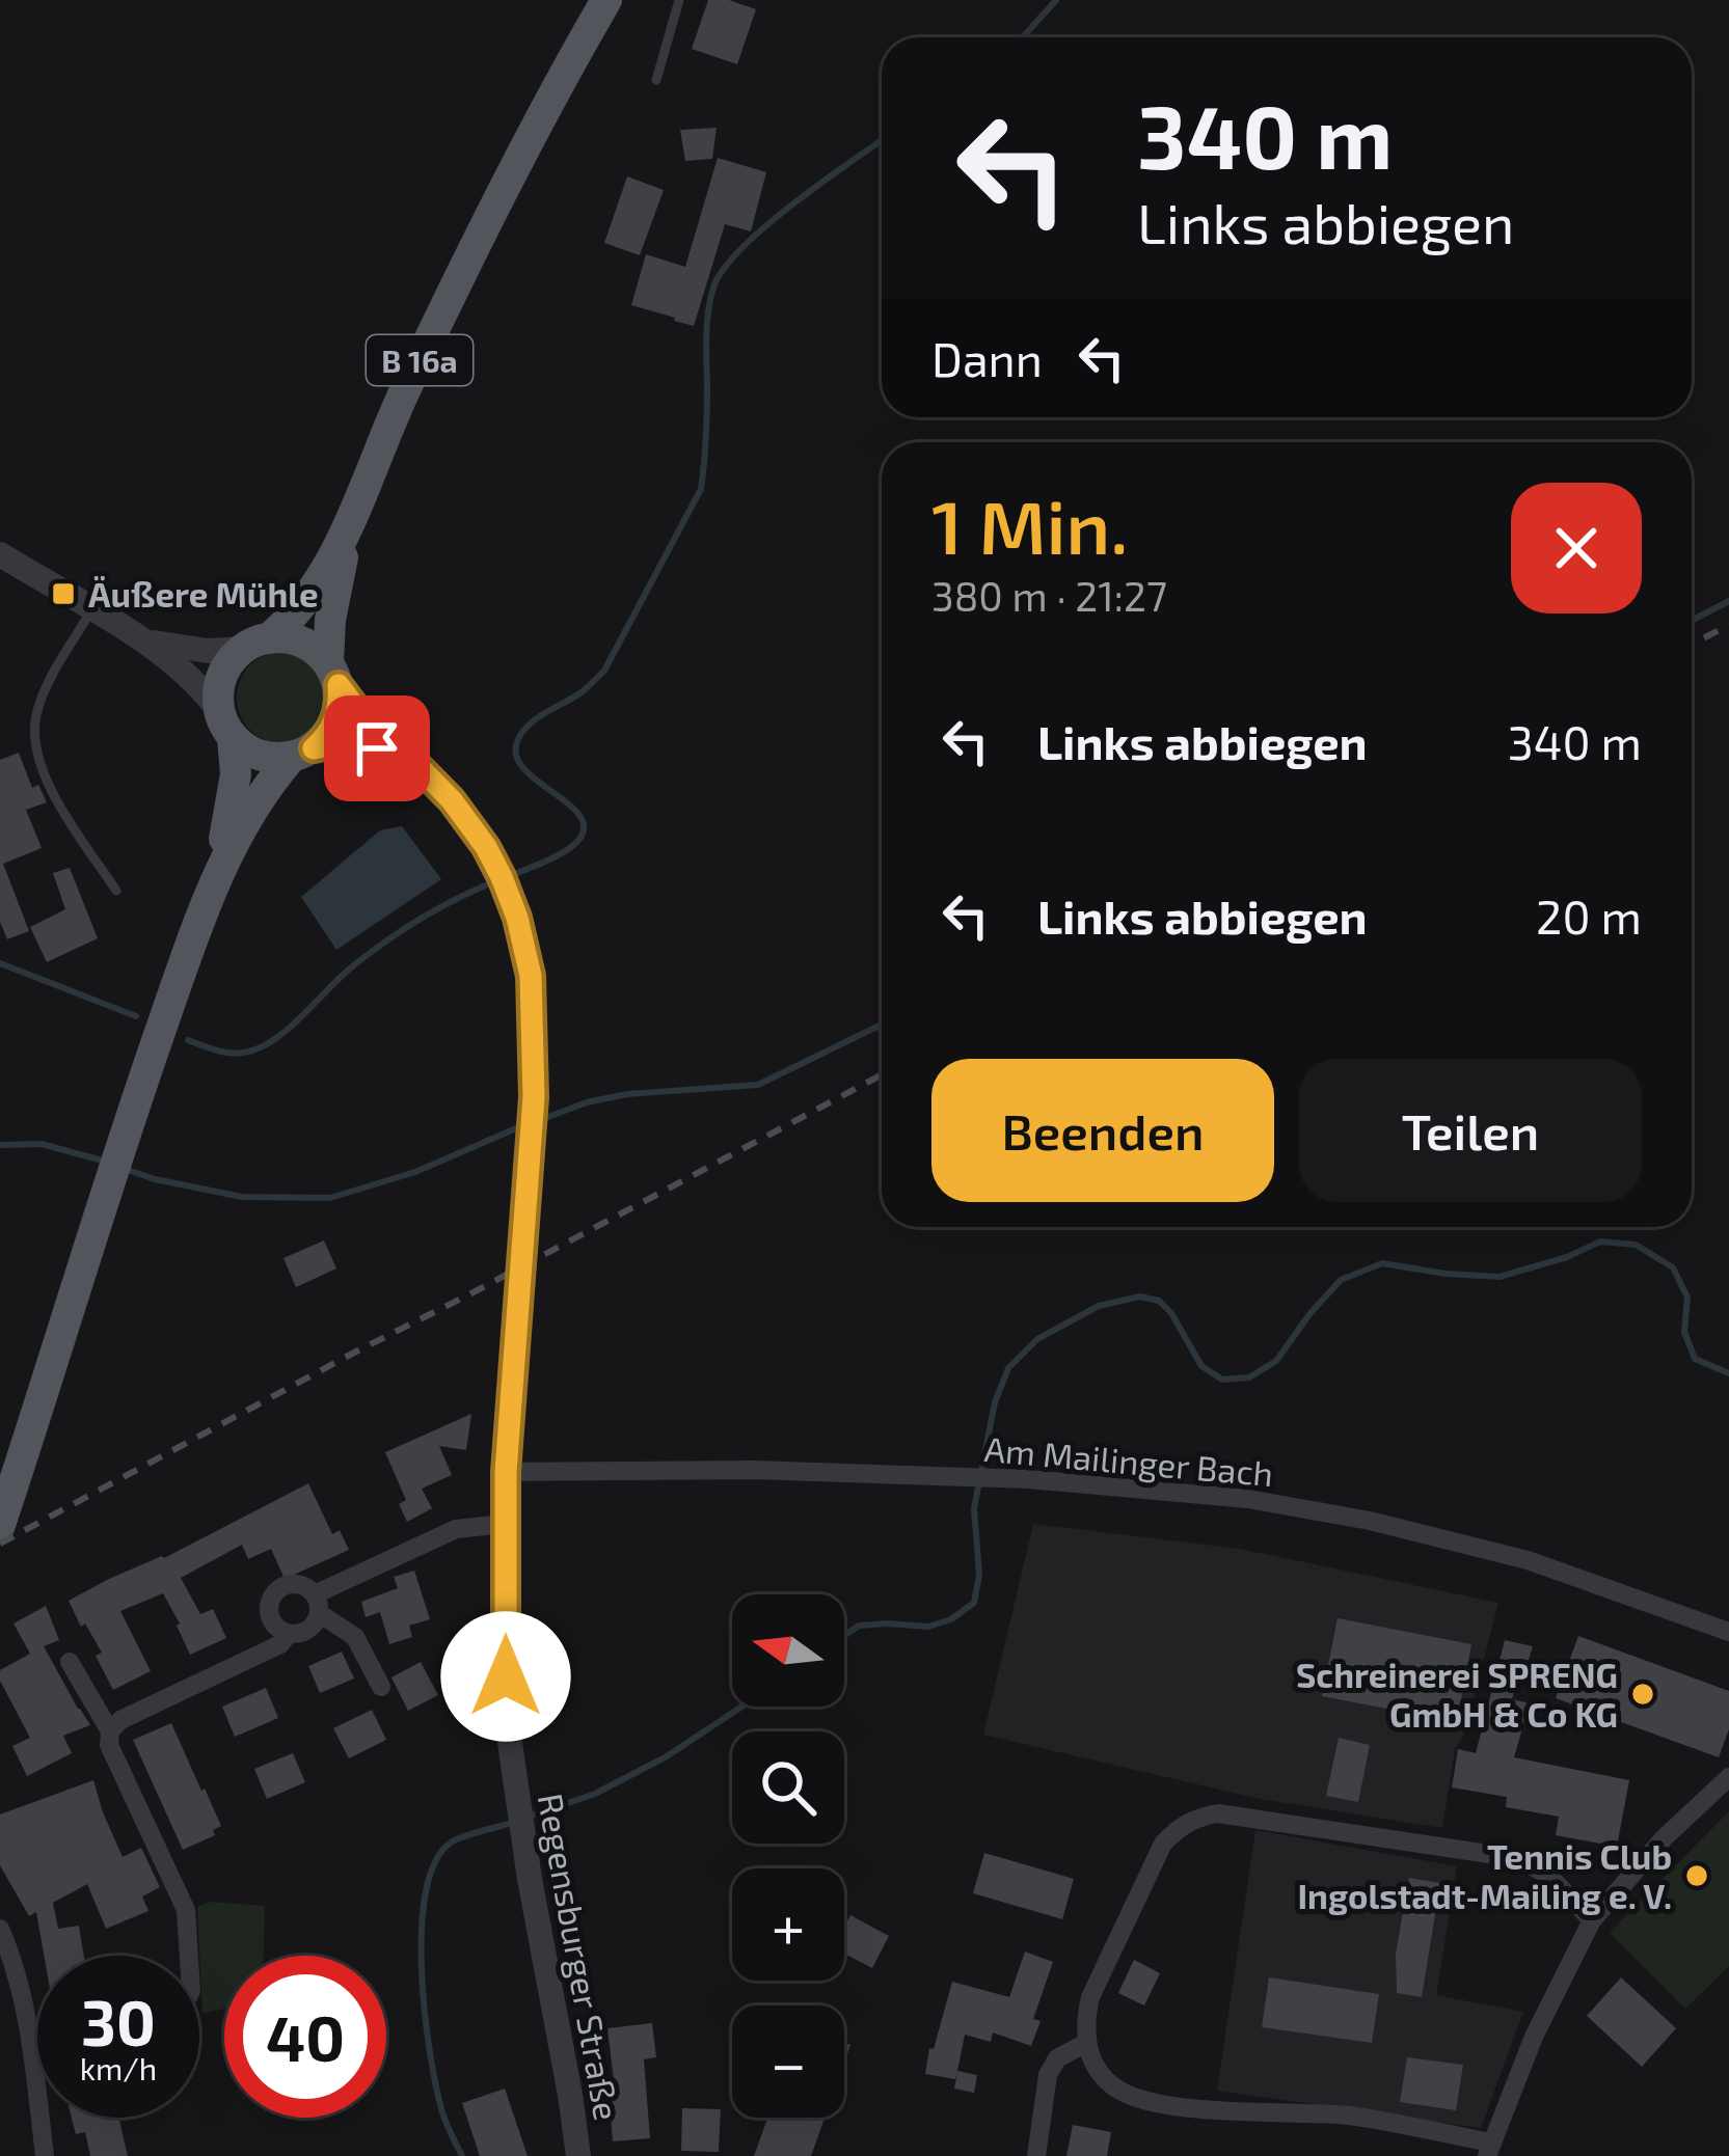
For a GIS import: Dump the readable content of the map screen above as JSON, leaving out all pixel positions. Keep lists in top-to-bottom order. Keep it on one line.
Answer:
{"streets":{"main road":["B 16a"],"street":["Am Mailinger Bach","Regensburger Straße"]},"crossings":[["B 16a","Regensburger Straße"],["Am Mailinger Bach","Regensburger Straße"]],"places":{"transit":["Äußere Mühle"],"other":["Schreinerei SPRENG GmbH & Co KG","Tennis Club Ingolstadt-Mailing e. V."]},"north":"left","page":{"turn":["340 m","Links abbiegen"],"then":"Dann","heading":["1 Min.","380 m · 21:27"],"list":[{"name":"Links abbiegen","value":"340 m"},{"name":"Links abbiegen","value":"20 m"}],"buttons":["Beenden","Teilen"],"map_buttons":["+","−"],"speed":"30 km/h","limit":"40"}}
